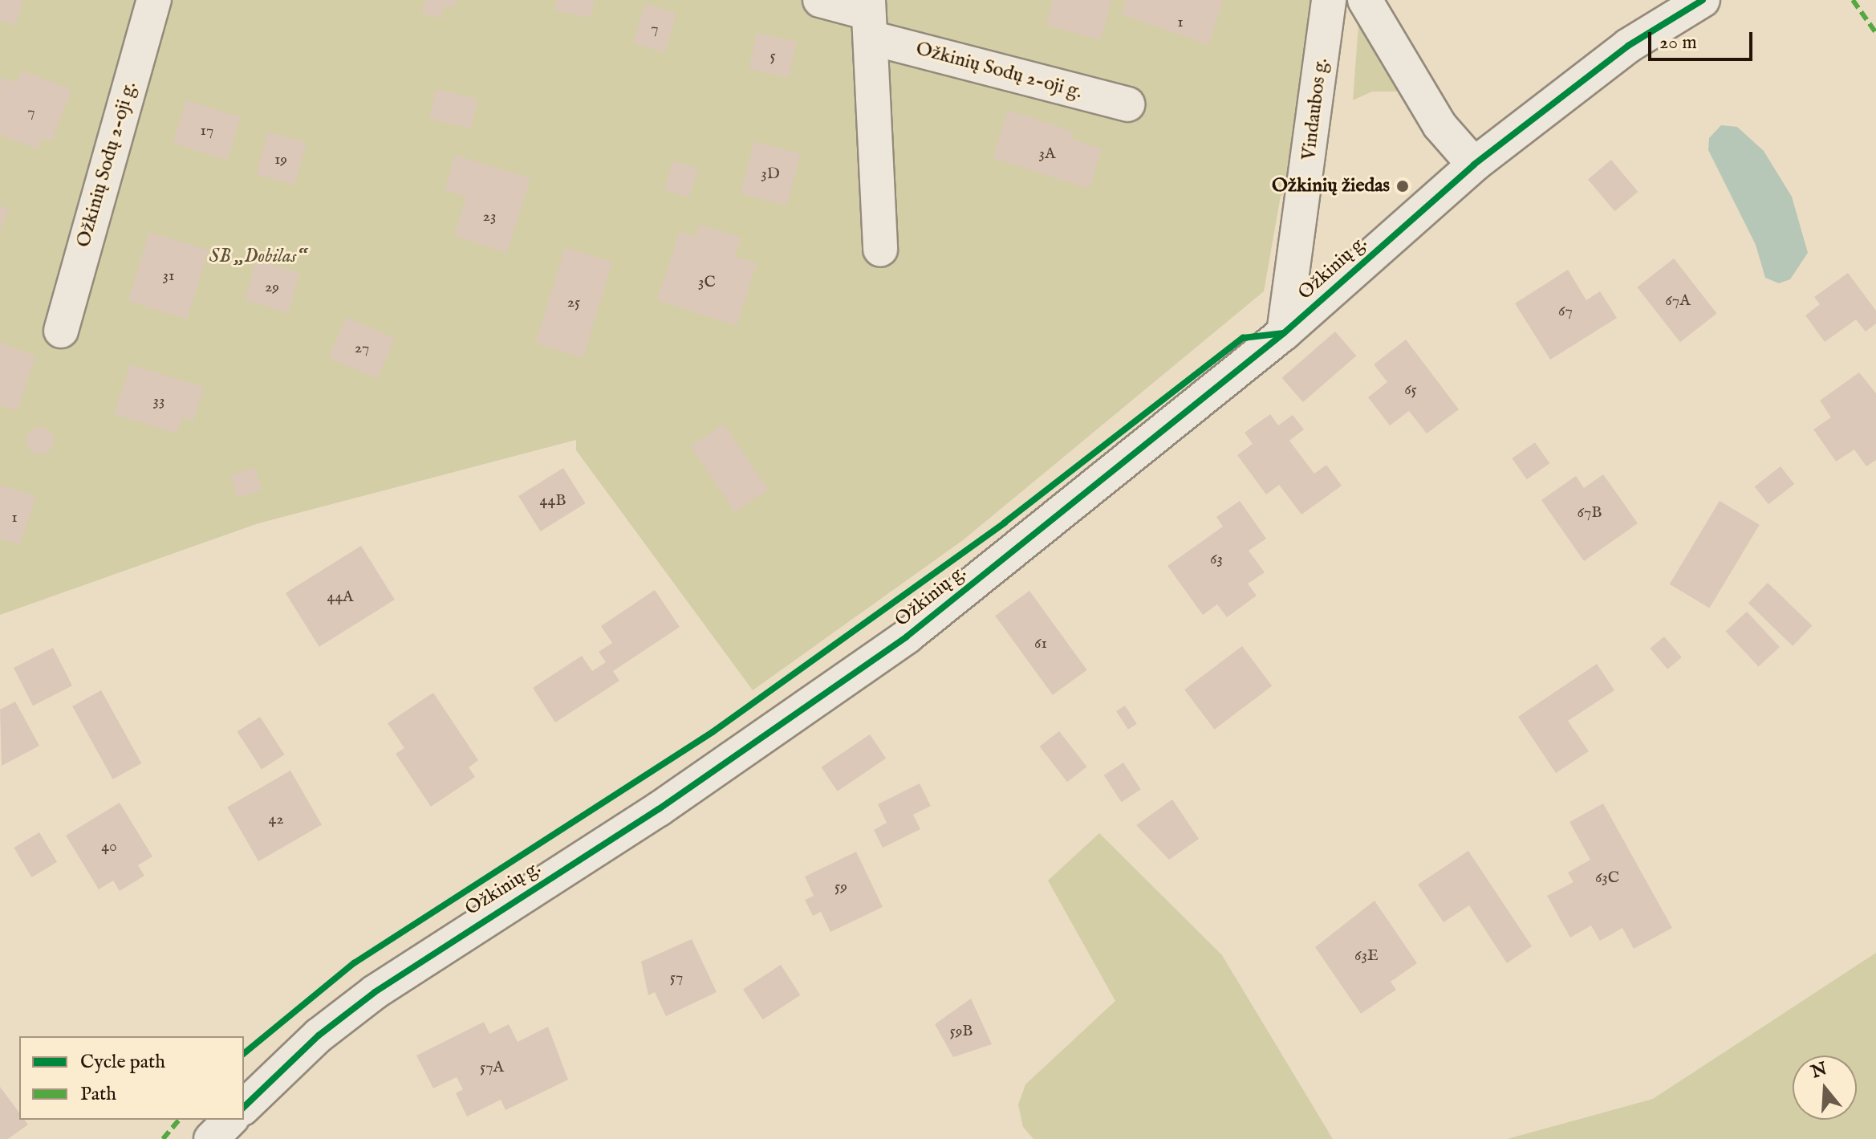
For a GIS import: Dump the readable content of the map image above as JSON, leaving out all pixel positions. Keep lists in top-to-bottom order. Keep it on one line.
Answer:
{"streets":{"street":["Ožkinių Sodų 2-oji g.","Vindaubos g.","Ožkinių g."]},"crossings":[["Vindaubos g.","Ožkinių g."]],"parks":["SB „Dobilas“"],"places":["Ožkinių žiedas"],"house_numbers":["1","7","5","7","17","3A","19","3D","23","31","3C","29","67A","25","67","27","65","33","44B","67B","1","63","44A","61","42","40","63C","59","63E","57","59B","57A"],"legend":["Cycle path","Path"],"scale_bar":"20 m","north":"top"}
